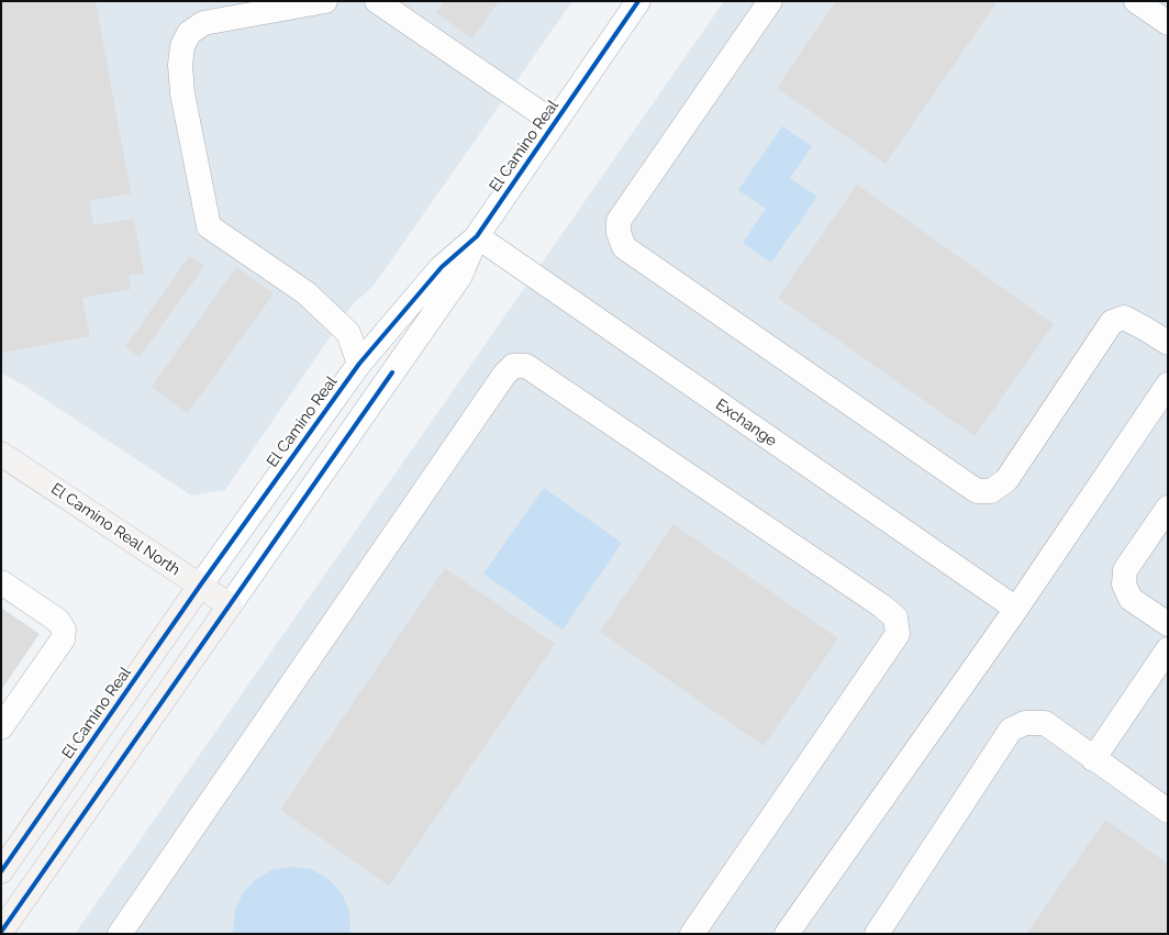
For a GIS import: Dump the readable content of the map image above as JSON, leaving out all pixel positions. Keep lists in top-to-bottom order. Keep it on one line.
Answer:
{"streets":{"main road":["El Camino Real","El Camino Real North"],"street":["Exchange"]},"crossings":[["El Camino Real","Exchange"],["El Camino Real","El Camino Real North"]]}
